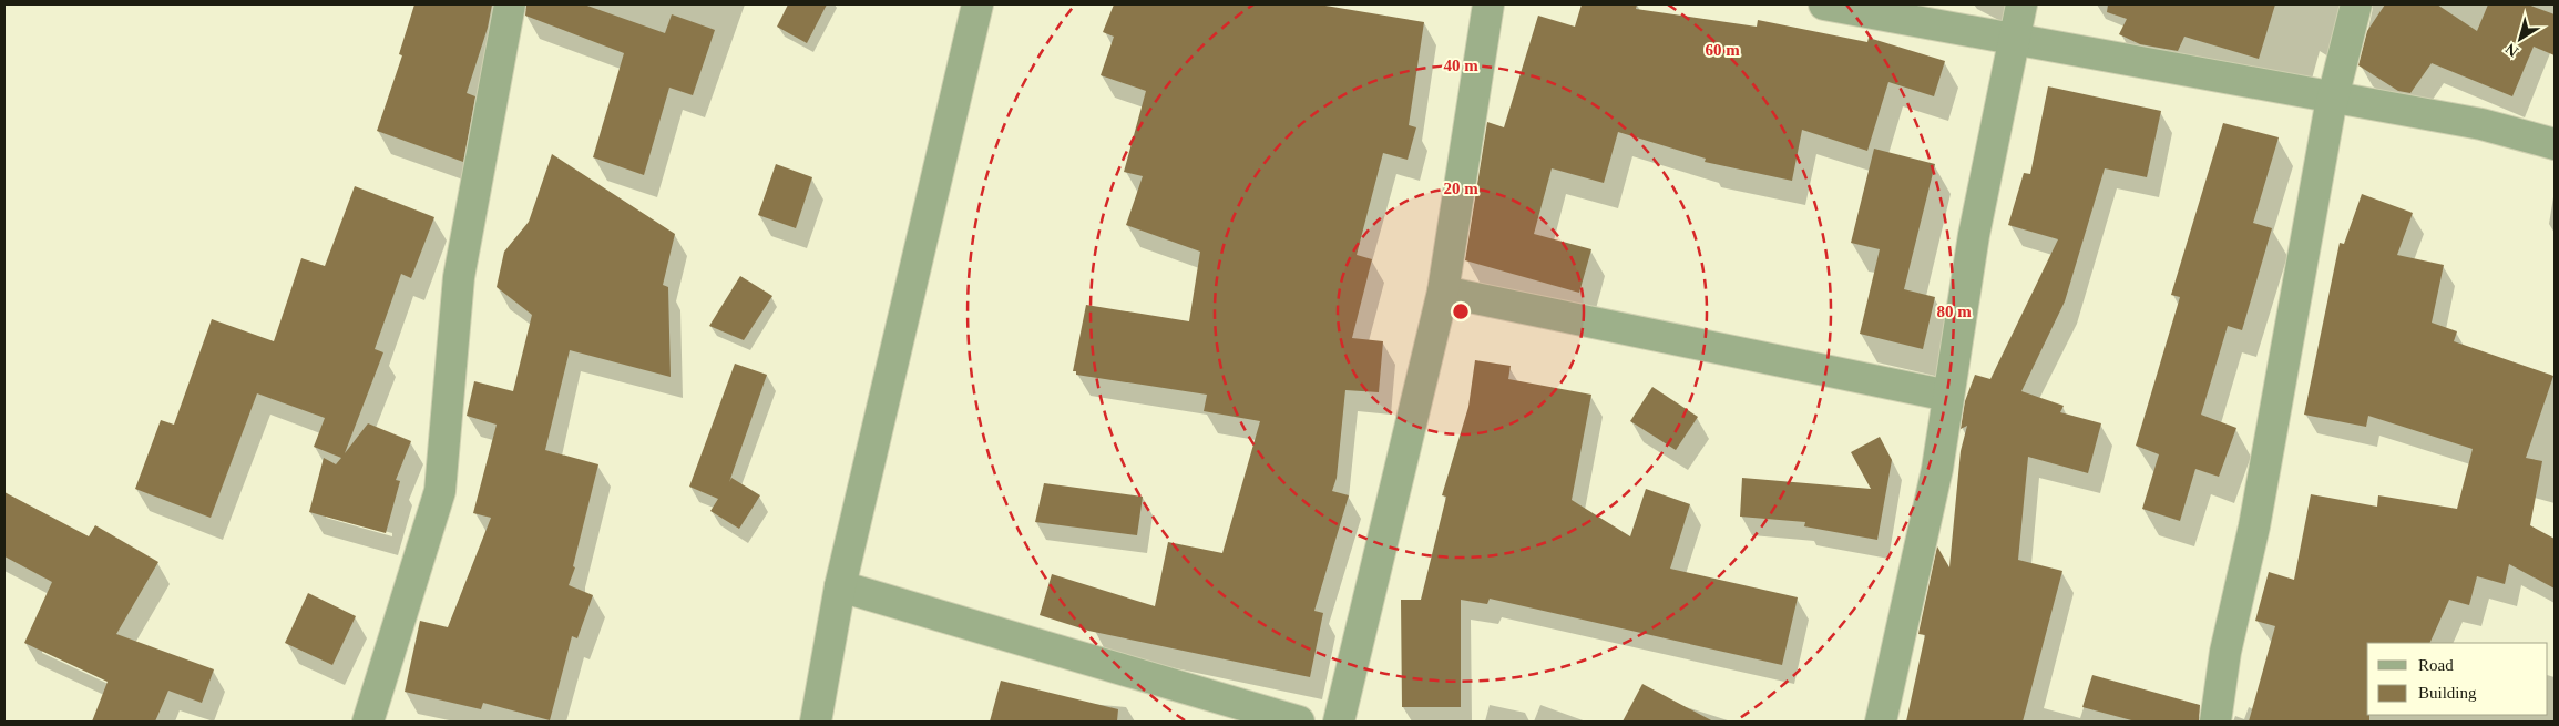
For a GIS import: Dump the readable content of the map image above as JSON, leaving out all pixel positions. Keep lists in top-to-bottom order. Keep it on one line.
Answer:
{"legend":["Road","Building"],"north":"bottom left","rings":["60 m","40 m","20 m","80 m"]}
